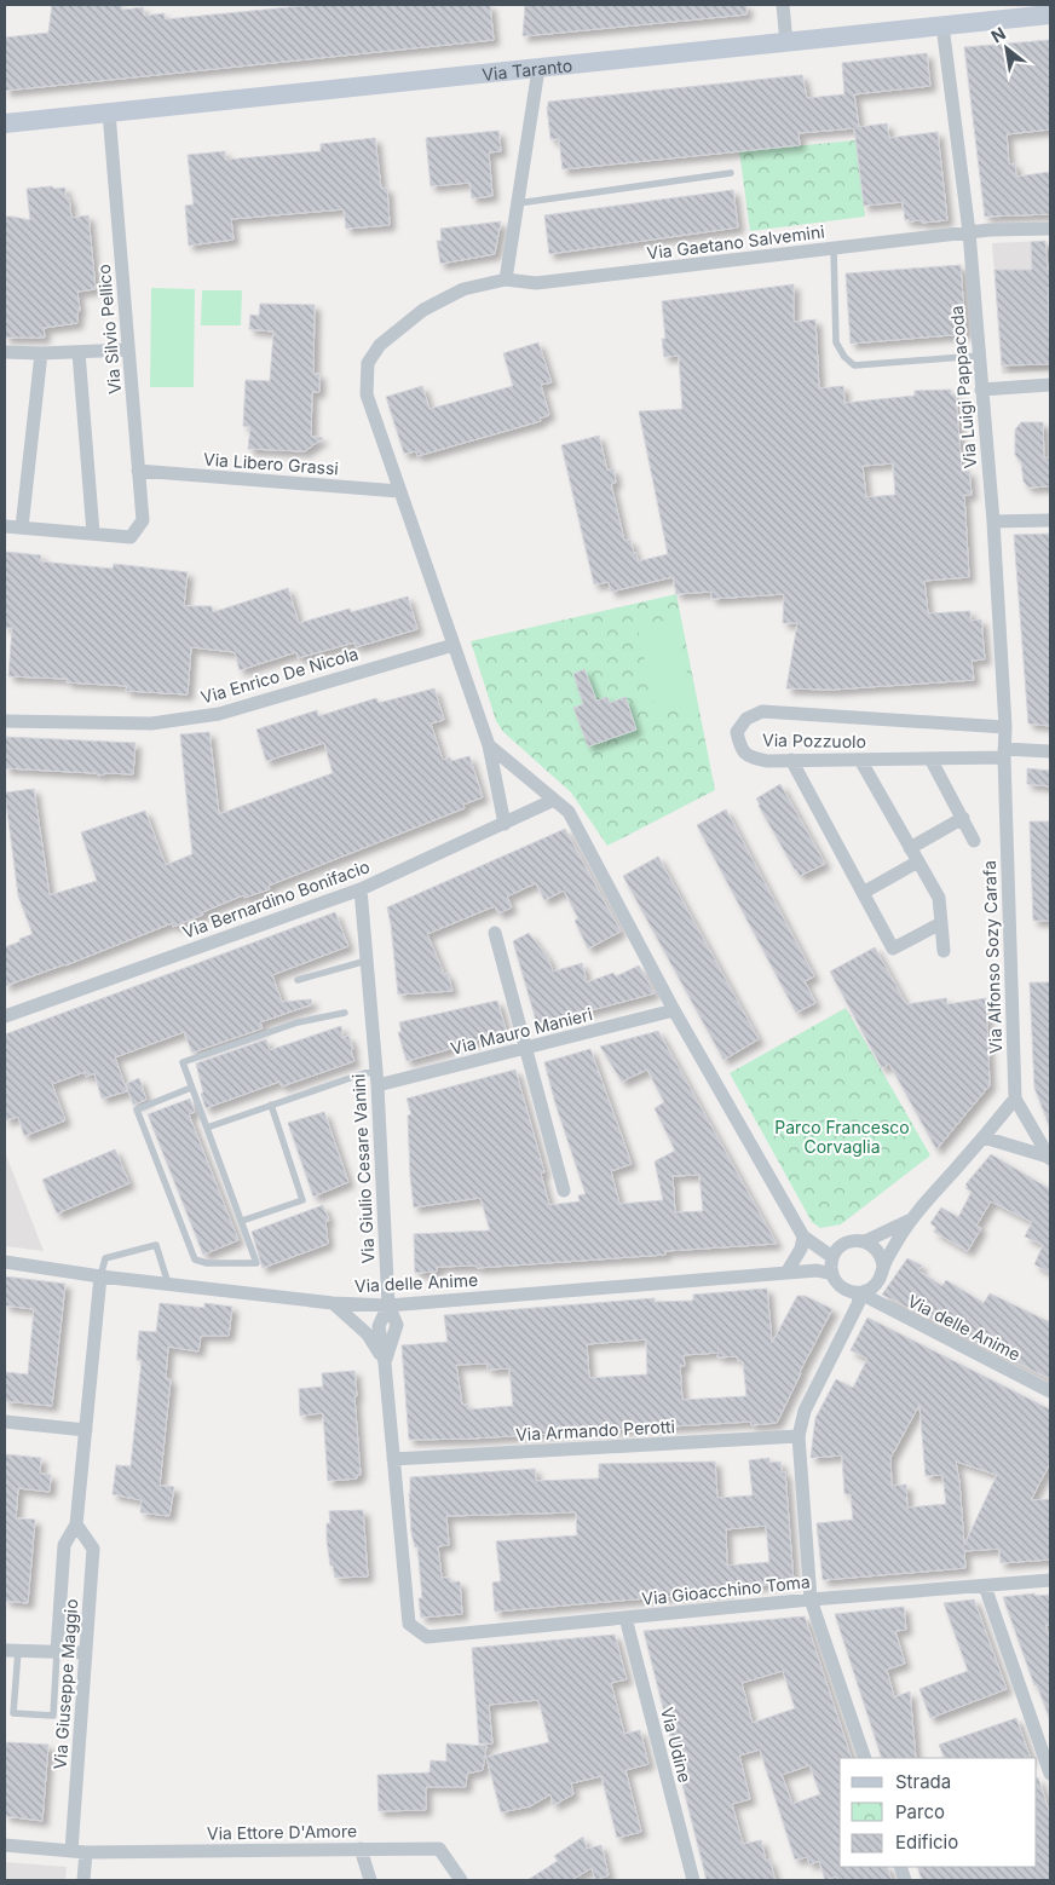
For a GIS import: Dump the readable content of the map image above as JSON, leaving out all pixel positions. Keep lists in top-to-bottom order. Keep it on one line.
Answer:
{"streets":{"main road":["Via Taranto"],"street":["Via Gaetano Salvemini","Via Silvio Pellico","Via Luigi Pappacoda","Via Libero Grassi","Via Enrico De Nicola","Via Pozzuolo","Via Bernardino Bonifacio","Via Alfonso Sozy Carafa","Via Mauro Manieri","Via Giulio Cesare Vanini","Via delle Anime","Via Armando Perotti","Via Gioacchino Toma","Via Giuseppe Maggio","Via Udine","Via Ettore D'Amore"]},"crossings":[["Via Taranto","Via Silvio Pellico"],["Via Taranto","Via Luigi Pappacoda"],["Via Gaetano Salvemini","Via Luigi Pappacoda"],["Via Gaetano Salvemini","Via Libero Grassi"],["Via Gaetano Salvemini","Via Enrico De Nicola"],["Via Gaetano Salvemini","Via Bernardino Bonifacio"],["Via Silvio Pellico","Via Libero Grassi"],["Via Luigi Pappacoda","Via Pozzuolo"],["Via Luigi Pappacoda","Via Alfonso Sozy Carafa"],["Via Pozzuolo","Via Alfonso Sozy Carafa"],["Via Bernardino Bonifacio","Via Giulio Cesare Vanini"],["Via Mauro Manieri","Via Giulio Cesare Vanini"],["Via Giulio Cesare Vanini","Via delle Anime"],["Via Giulio Cesare Vanini","Via Armando Perotti"],["Via Giulio Cesare Vanini","Via Gioacchino Toma"],["Via delle Anime","Via Giuseppe Maggio"],["Via Gioacchino Toma","Via Udine"],["Via Giuseppe Maggio","Via Ettore D'Amore"]],"parks":["Parco Francesco Corvaglia"],"legend":["Strada","Parco","Edificio"],"north":"top left"}
